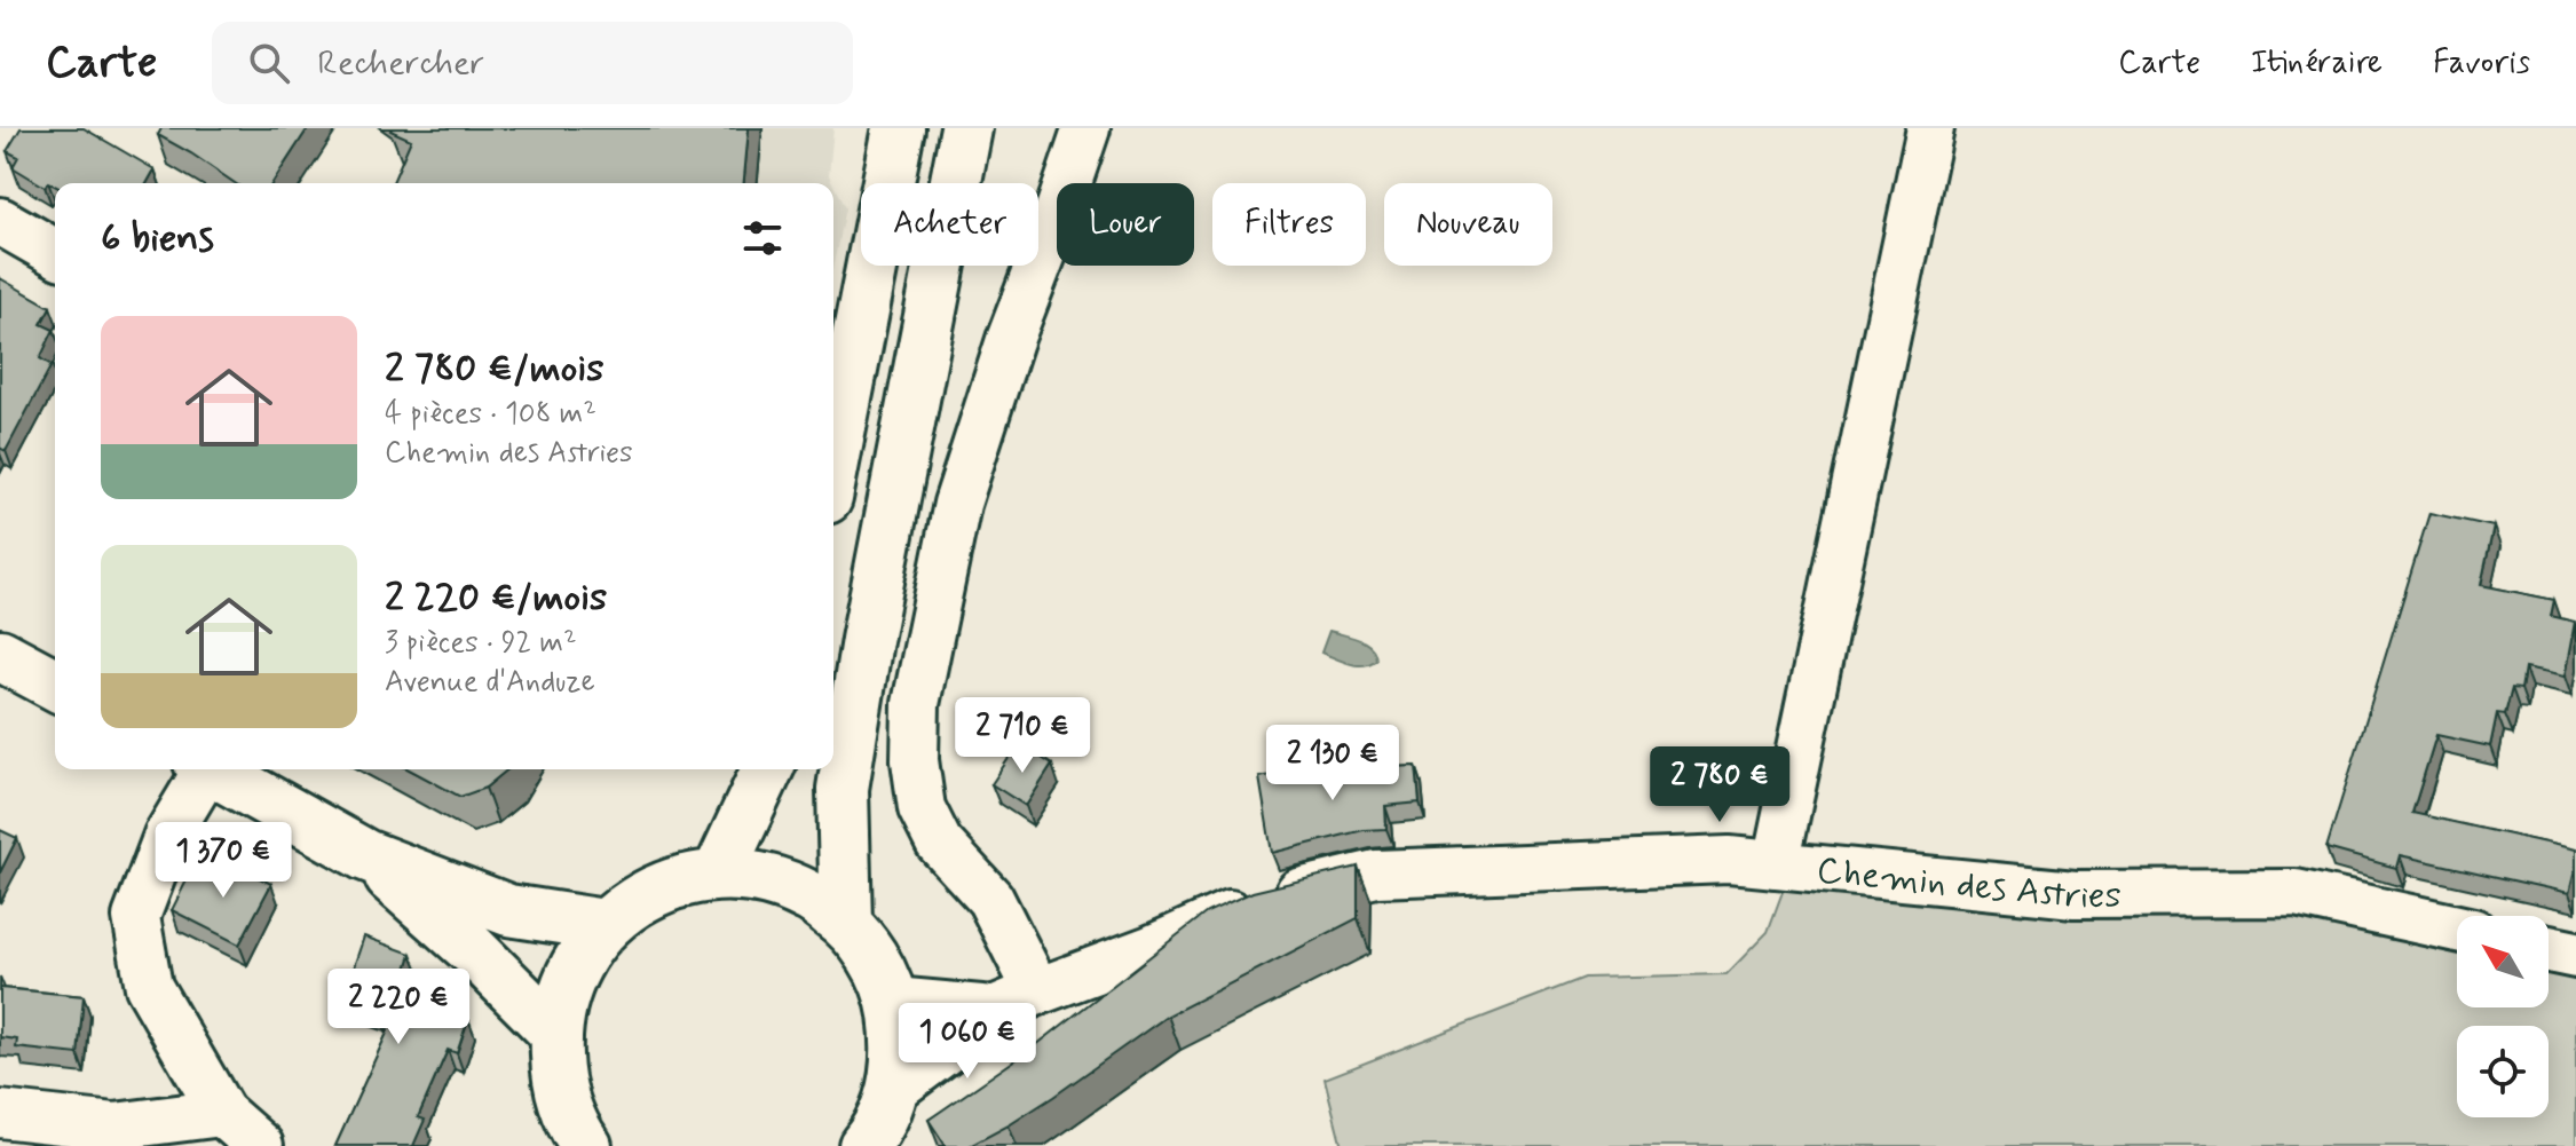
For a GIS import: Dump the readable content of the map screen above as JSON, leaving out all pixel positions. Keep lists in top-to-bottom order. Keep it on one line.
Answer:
{"streets":{"street":["Chemin des Astries"]},"north":"top left","page":{"header":"Carte","search":"Rechercher","nav":["Carte","Itinéraire","Favoris"],"chip":["Acheter","Louer","Filtres","Nouveau"],"heading":"6 biens","list":[{"name":"2 780 €/mois","note":"4 pièces · 108 m² · Chemin des Astries"},{"name":"2 220 €/mois","note":"3 pièces · 92 m² · Avenue d'Anduze"}],"price":["2 710 €","2 130 €","2 780 €","1 370 €","2 220 €","1 060 €"]}}
